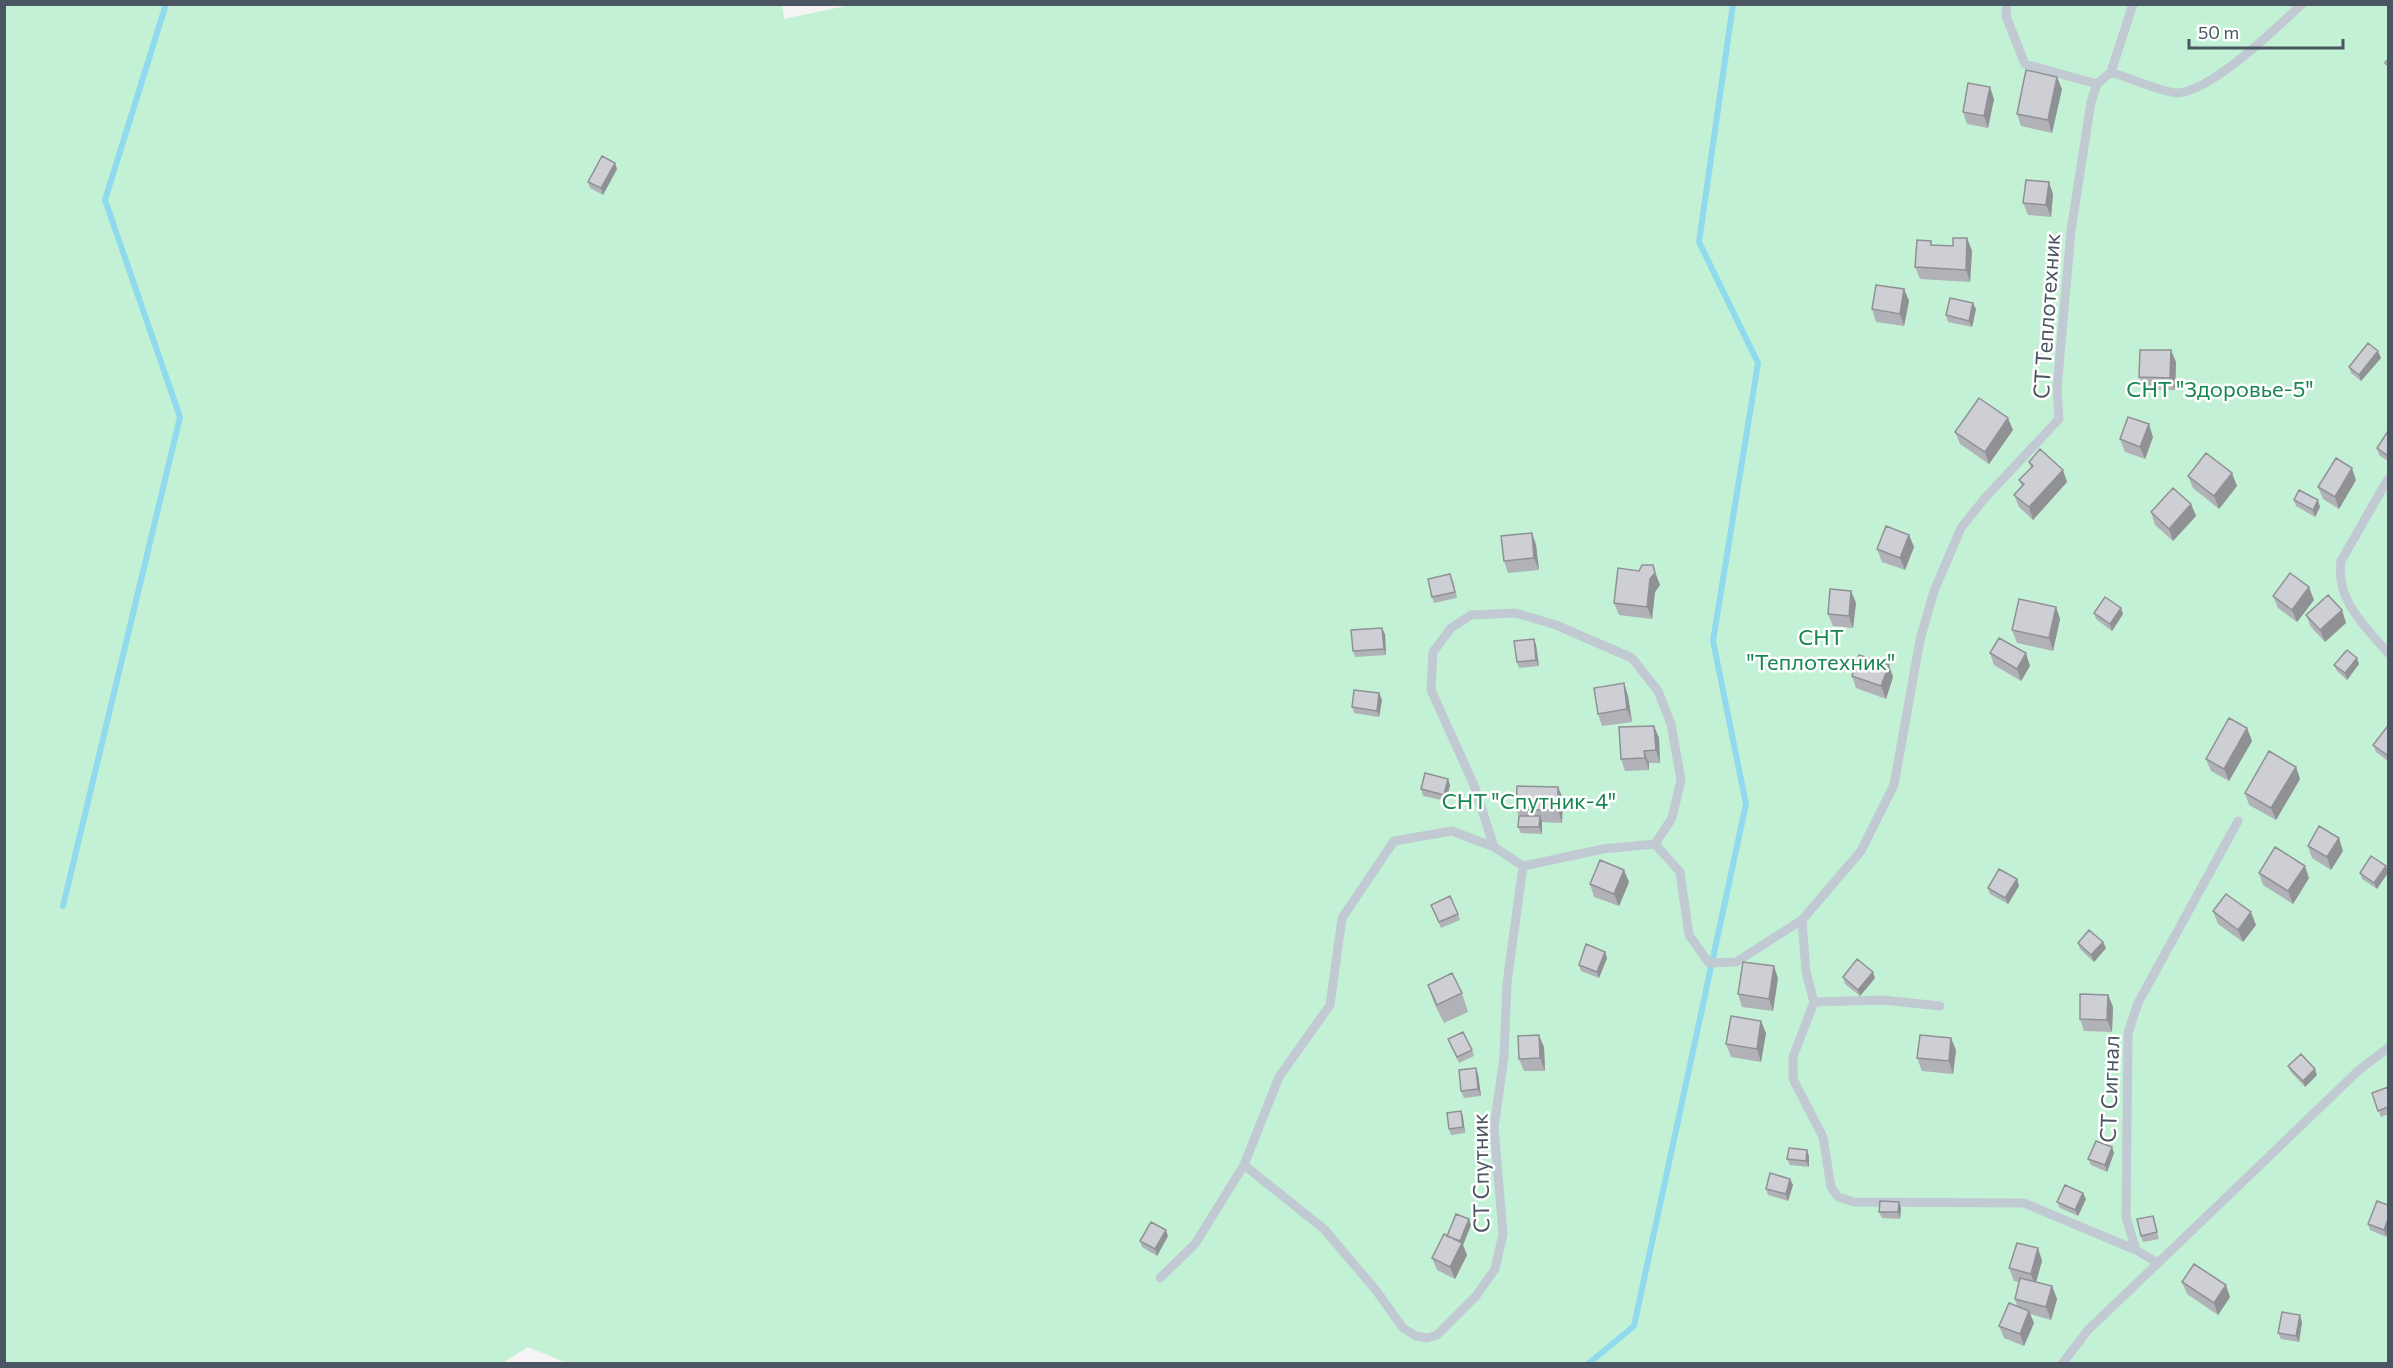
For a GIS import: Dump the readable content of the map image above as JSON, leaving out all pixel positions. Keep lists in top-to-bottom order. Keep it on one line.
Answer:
{"streets":{"lane":["СТ Теплотехник","СТ Сигнал","СТ Спутник"]},"parks":["СНТ \"Здоровье-5\"","СНТ \"Теплотехник\"","СНТ \"Спутник-4\""],"scale_bar":"50 m"}
